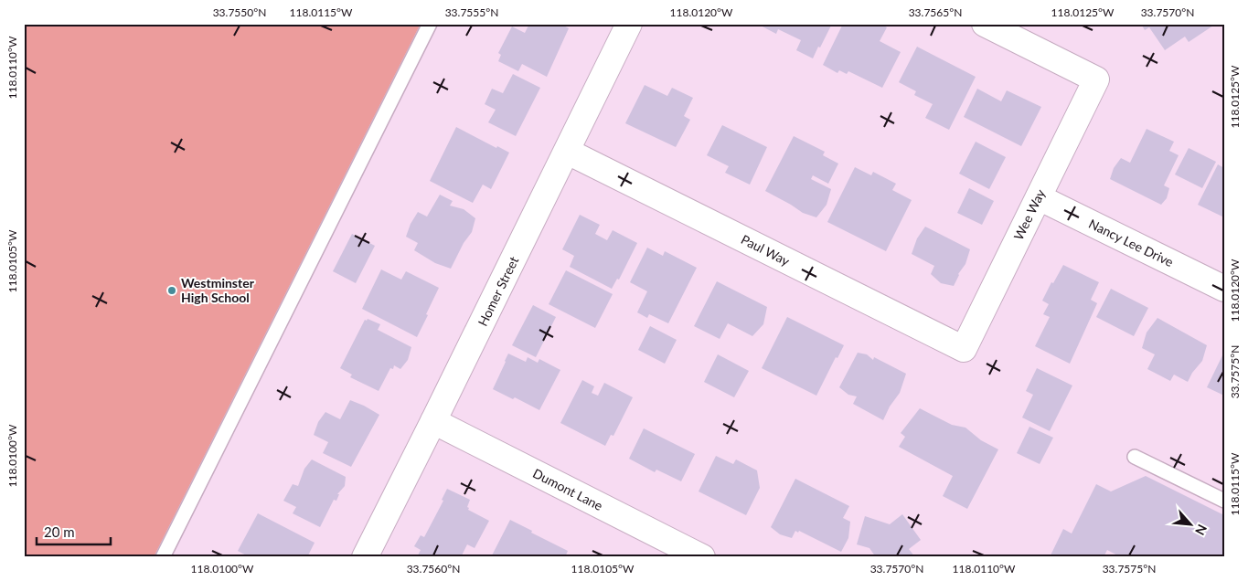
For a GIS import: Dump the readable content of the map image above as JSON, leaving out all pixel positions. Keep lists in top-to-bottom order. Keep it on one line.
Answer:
{"streets":{"street":["Wee Way","Nancy Lee Drive","Paul Way","Homer Street","Dumont Lane"]},"crossings":[["Wee Way","Nancy Lee Drive"],["Wee Way","Paul Way"],["Paul Way","Homer Street"],["Homer Street","Dumont Lane"]],"places":["Westminster High School"],"scale_bar":"20 m","north":"bottom right","coordinates":["33.7550°N","118.0115°W","33.7555°N","118.0120°W","33.7565°N","118.0125°W","33.7570°N","118.0110°W","118.0105°W","33.7575°N","118.0100°W","33.7560°N"]}
